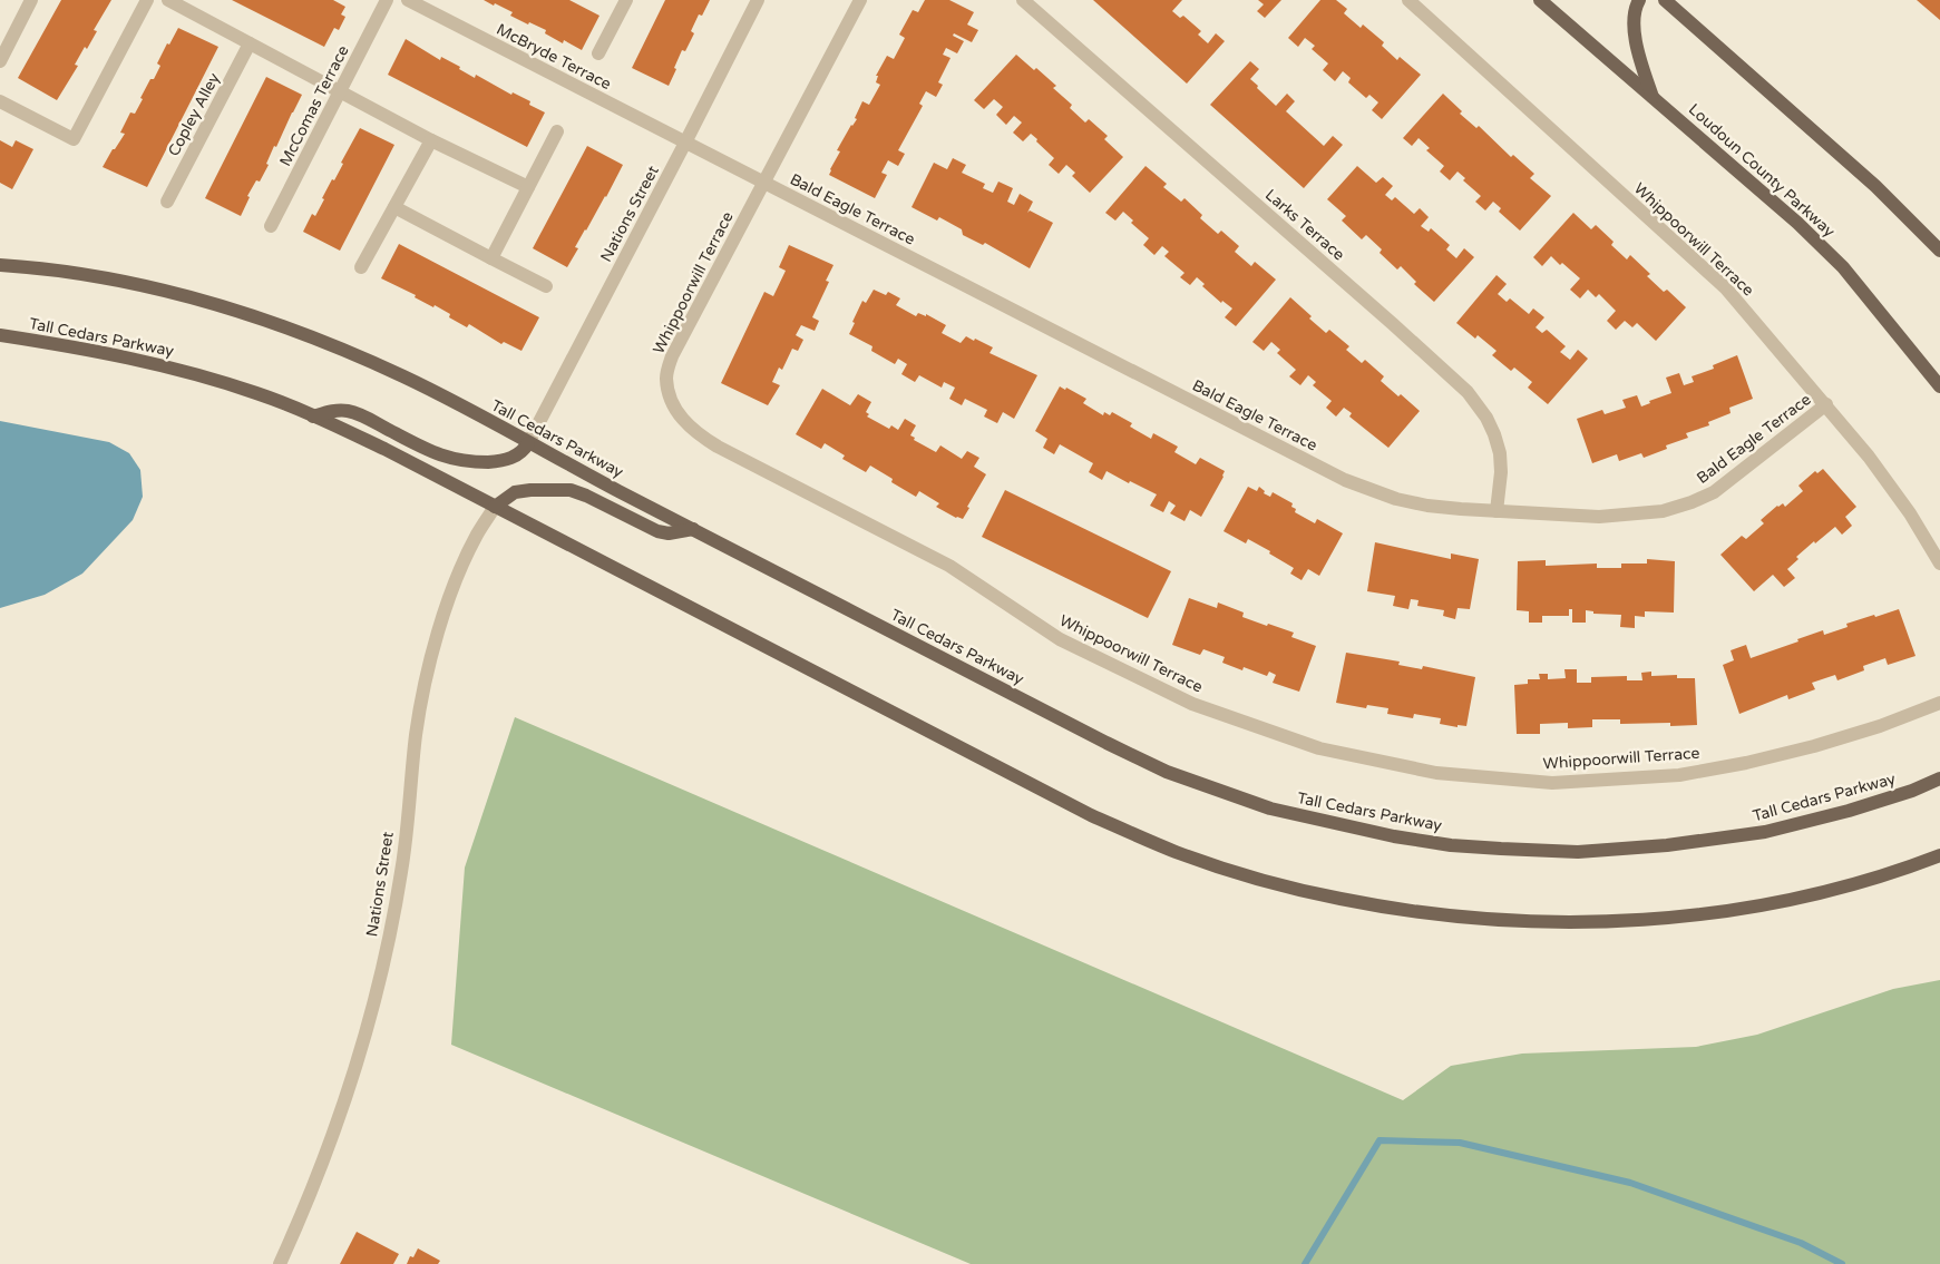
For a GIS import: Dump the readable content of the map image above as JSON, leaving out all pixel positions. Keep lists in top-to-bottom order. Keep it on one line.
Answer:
{"streets":{"main road":["Loudoun County Parkway","Tall Cedars Parkway"],"street":["McBryde Terrace","McComas Terrace","Copley Alley","Bald Eagle Terrace","Nations Street","Larks Terrace","Whippoorwill Terrace"]},"crossings":[["McBryde Terrace","Bald Eagle Terrace"],["McBryde Terrace","Nations Street"],["Bald Eagle Terrace","Nations Street"],["Bald Eagle Terrace","Larks Terrace"],["Bald Eagle Terrace","Whippoorwill Terrace"],["Nations Street","Tall Cedars Parkway"]]}
